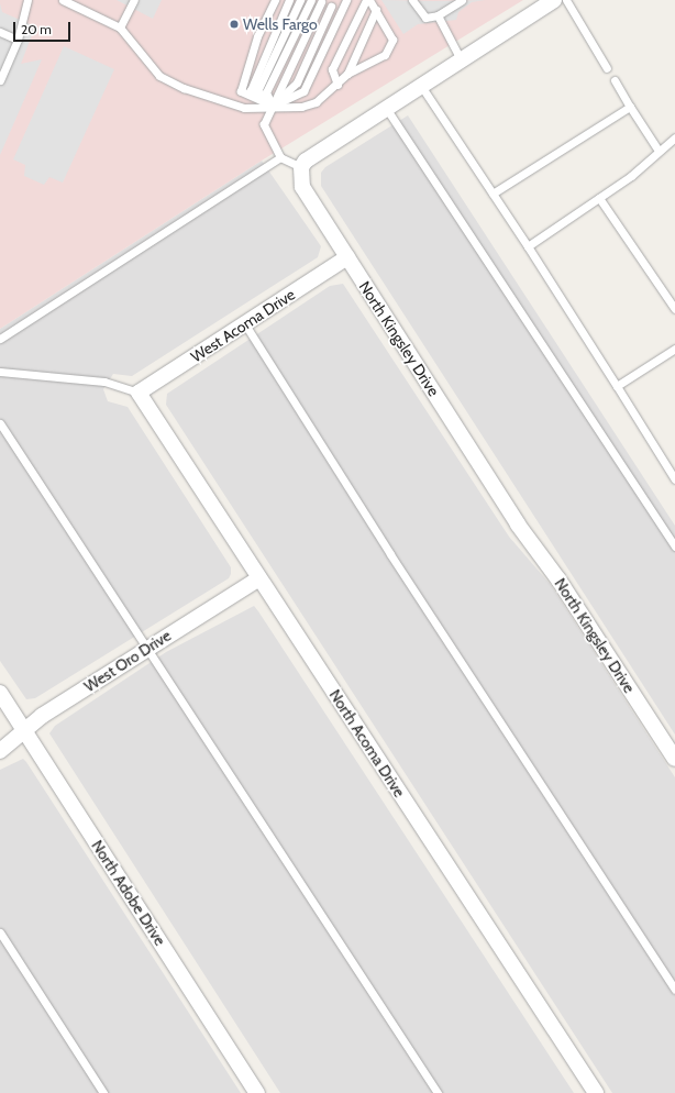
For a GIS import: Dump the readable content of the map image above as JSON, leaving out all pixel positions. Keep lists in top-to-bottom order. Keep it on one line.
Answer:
{"streets":{"street":["West Acoma Drive","North Kingsley Drive","West Oro Drive","North Acoma Drive","North Adobe Drive"]},"crossings":[["West Acoma Drive","North Kingsley Drive"],["West Acoma Drive","North Acoma Drive"],["West Oro Drive","North Acoma Drive"],["West Oro Drive","North Adobe Drive"]],"places":["Wells Fargo"],"scale_bar":"20 m"}
